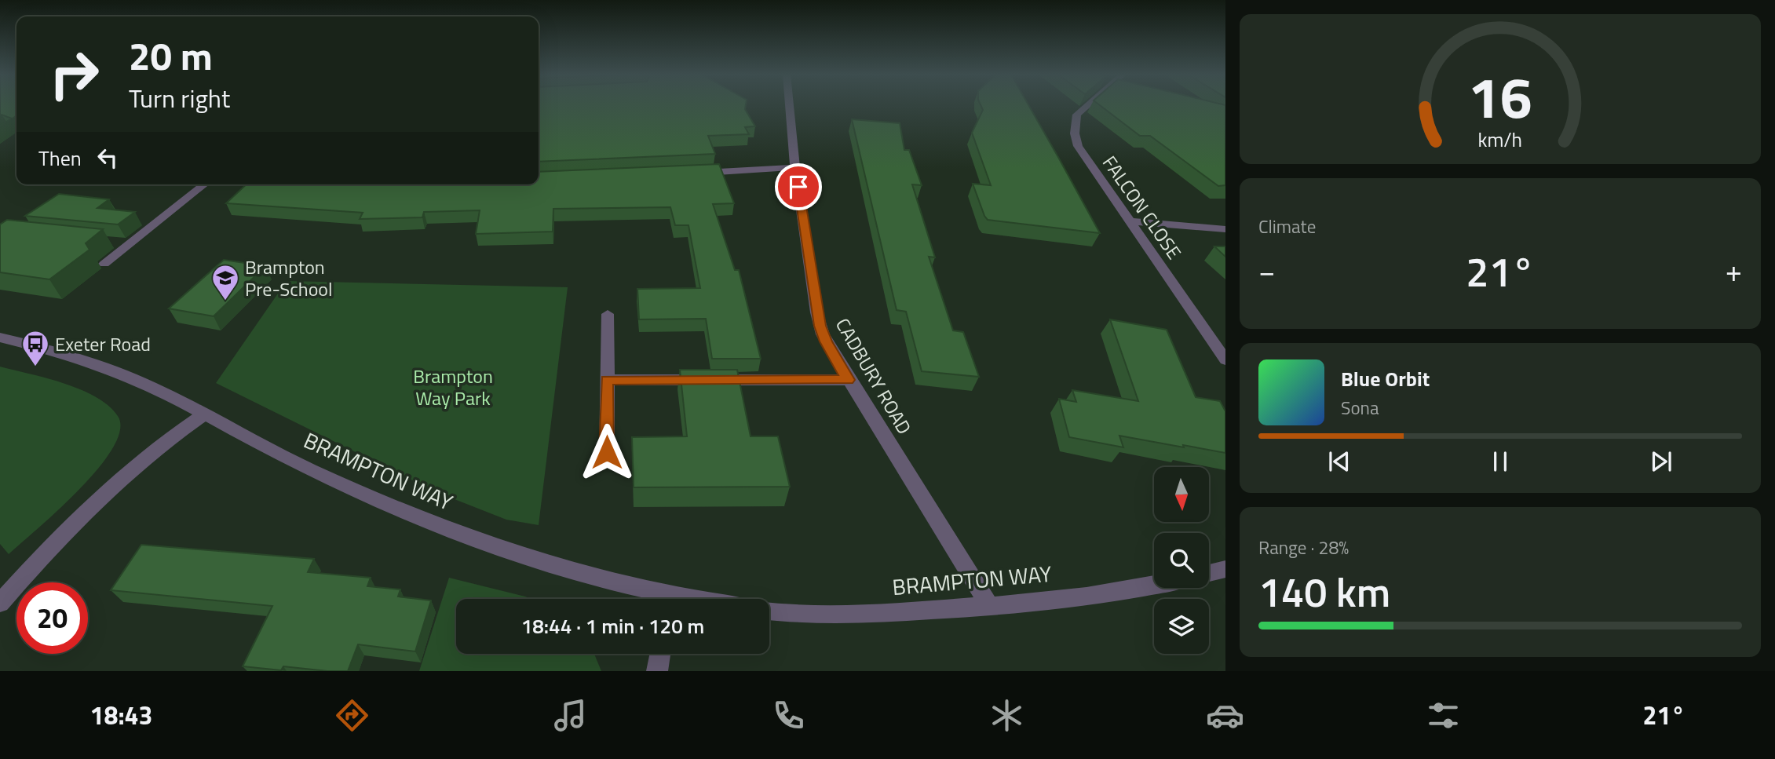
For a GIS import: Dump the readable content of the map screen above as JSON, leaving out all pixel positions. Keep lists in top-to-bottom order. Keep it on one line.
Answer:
{"streets":{"street":["FALCON CLOSE","CADBURY ROAD","BRAMPTON WAY"]},"crossings":[["CADBURY ROAD","BRAMPTON WAY"]],"parks":["Brampton Way Park"],"places":{"school or university":["Brampton Pre-School"],"bus stop":["Exeter Road"]},"north":"bottom","page":{"turn":["20 m","Turn right"],"then":"Then","tile":["Climate",["Range · 28%","140 km"]],"heat":["−","21°","+"],"song":["Blue Orbit","Sona"],"limit":"20","trip":"18:44 · 1 min · 120 m","tabs":["18:43","21°"],"gauge":["16","km/h"]}}
